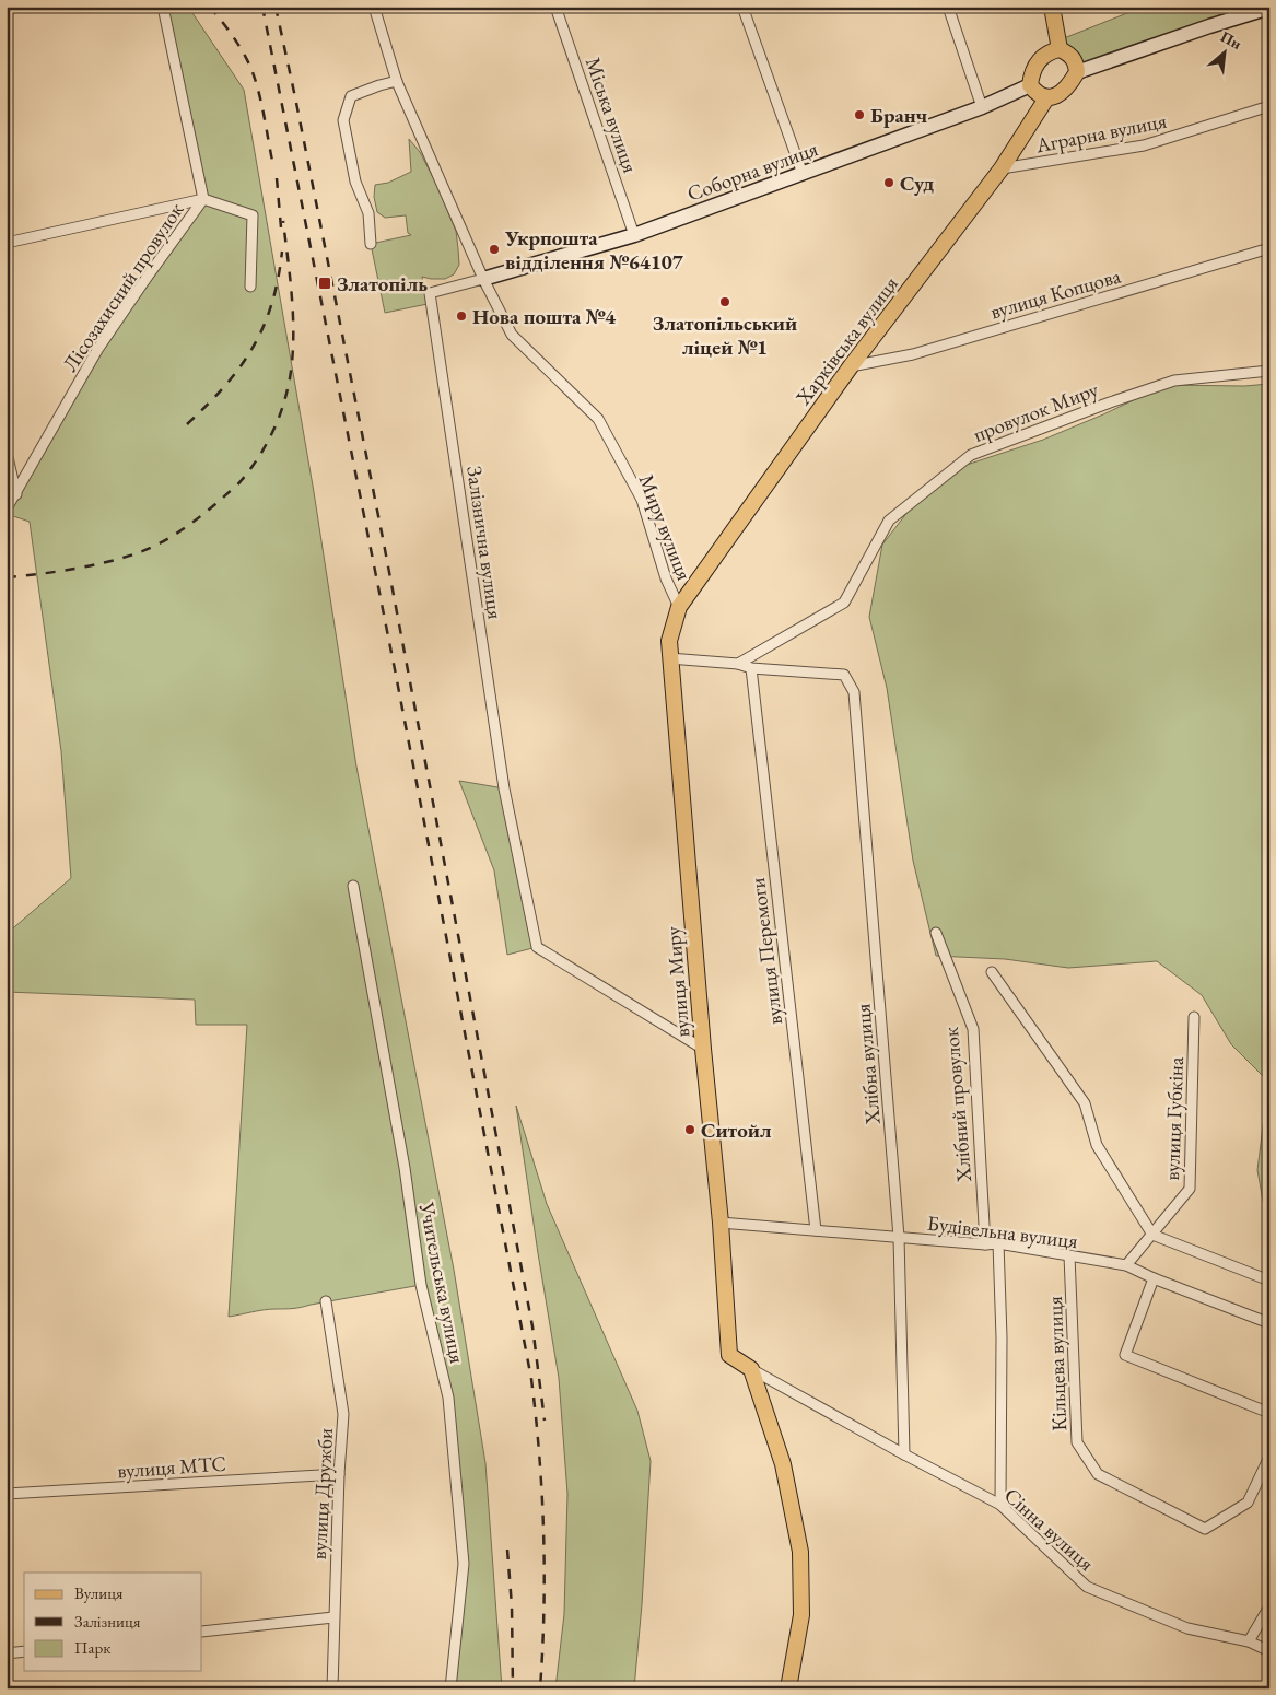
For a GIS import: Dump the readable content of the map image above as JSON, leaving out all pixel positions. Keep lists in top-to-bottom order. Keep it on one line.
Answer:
{"streets":{"main road":["Харківська вулиця","вулиця Миру"],"street":["Міська вулиця","Аграрна вулиця","Соборна вулиця","Лісозахисний провулок","вулиця Копцова","провулок Миру","Миру вулиця","Залізнична вулиця","вулиця Перемоги","Хлібна вулиця","Хлібний провулок","вулиця Губкіна","Будівельна вулиця","Учительська вулиця","Кільцева вулиця","вулиця МТС","вулиця Дружби","Сінна вулиця"]},"crossings":[["Міська вулиця","Соборна вулиця"],["Аграрна вулиця","Харківська вулиця"],["Соборна вулиця","Харківська вулиця"],["Соборна вулиця","Миру вулиця"],["Соборна вулиця","Залізнична вулиця"],["вулиця Копцова","Харківська вулиця"],["Харківська вулиця","Миру вулиця"],["Харківська вулиця","вулиця Миру"],["Миру вулиця","Залізнична вулиця"],["Миру вулиця","вулиця Миру"],["Залізнична вулиця","вулиця Миру"],["вулиця Перемоги","Хлібна вулиця"],["вулиця Перемоги","Будівельна вулиця"],["вулиця Миру","Будівельна вулиця"],["вулиця Миру","Сінна вулиця"],["Хлібна вулиця","Будівельна вулиця"],["Хлібна вулиця","Сінна вулиця"],["Хлібний провулок","Будівельна вулиця"],["вулиця Губкіна","Будівельна вулиця"],["Будівельна вулиця","Кільцева вулиця"],["вулиця МТС","вулиця Дружби"]],"places":{"other":["Бранч","Суд","Укрпошта відділення №64107","Златопільський ліцей №1","Нова пошта №4","Ситойл"],"transit":["Златопіль"]},"legend":["Вулиця","Залізниця","Парк"],"north":"top right"}
